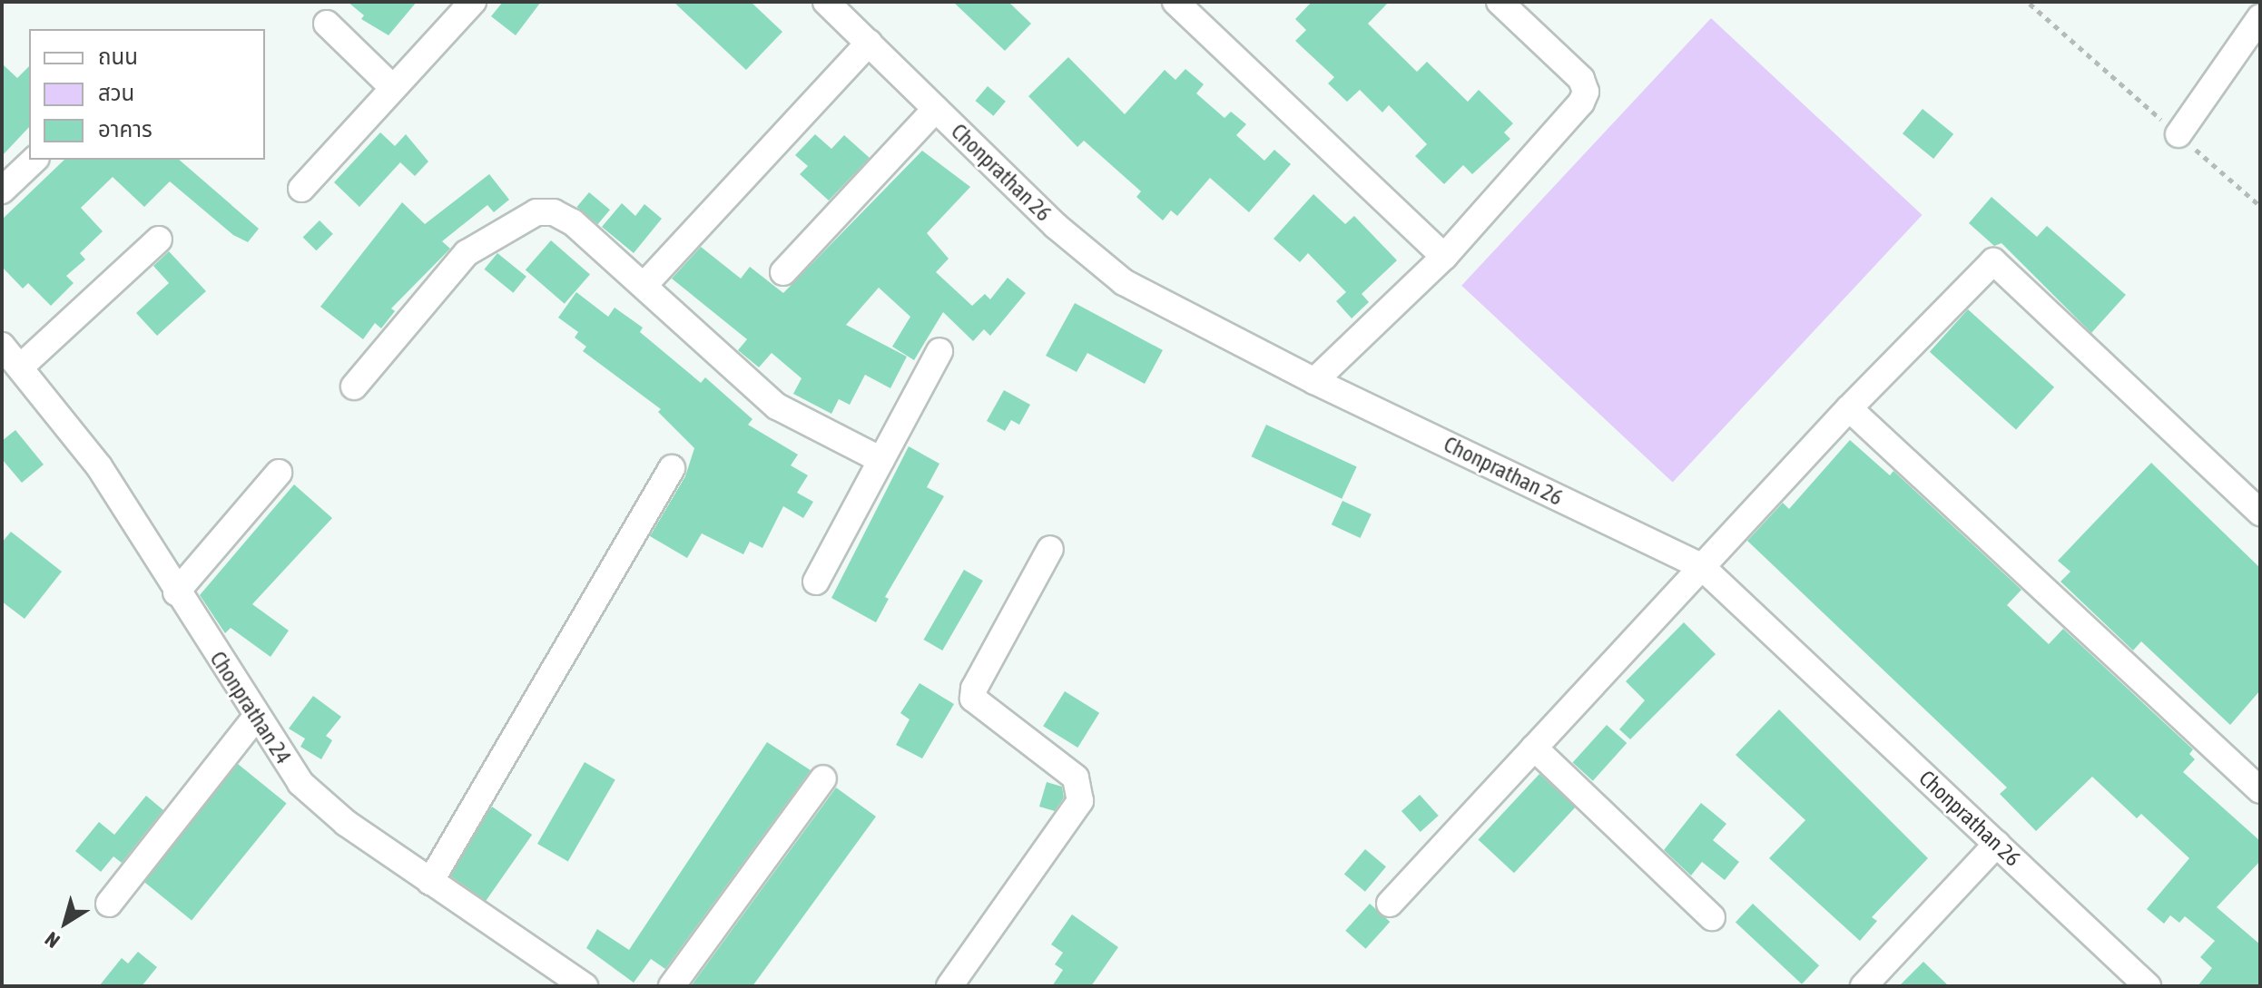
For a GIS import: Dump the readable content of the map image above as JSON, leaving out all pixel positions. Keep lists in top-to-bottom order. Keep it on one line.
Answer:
{"streets":{"street":["Chonprathan 26","Chonprathan 24"]},"legend":["ถนน","สวน","อาคาร"],"north":"bottom left"}
